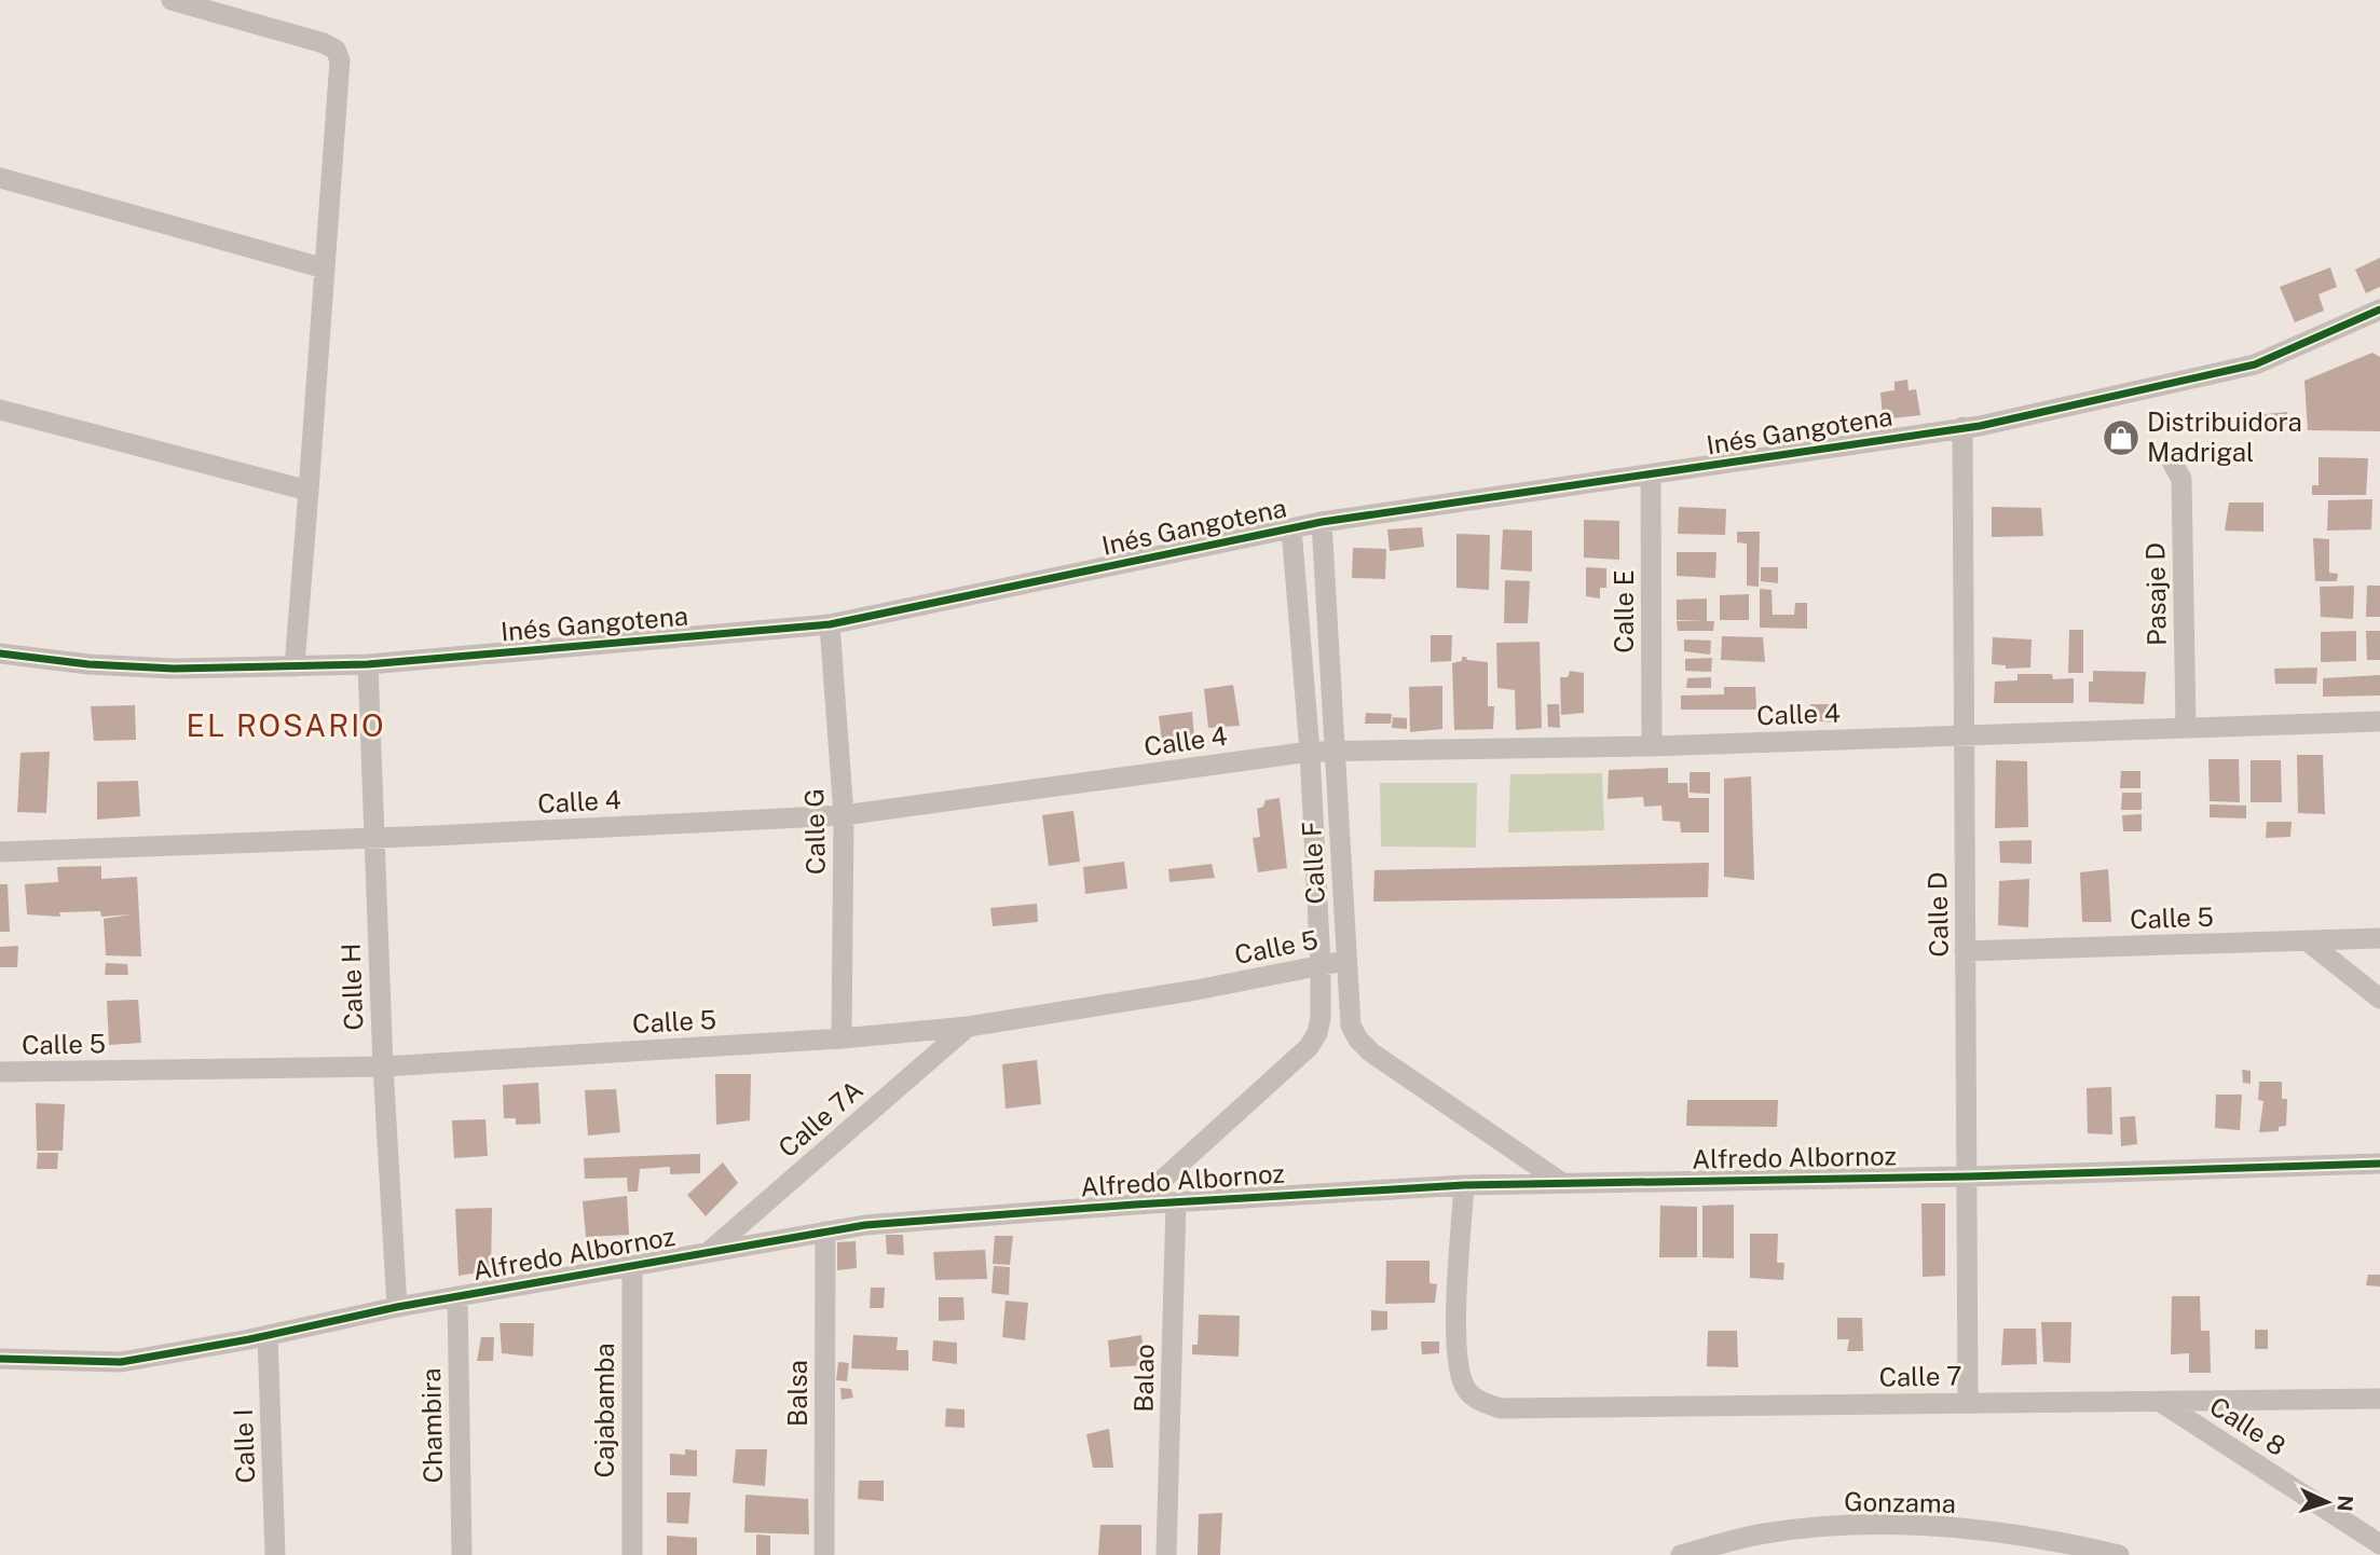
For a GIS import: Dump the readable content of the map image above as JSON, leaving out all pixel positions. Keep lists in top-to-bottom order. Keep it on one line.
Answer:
{"streets":{"street":["Inés Gangotena","Pasaje D","Calle E","Calle 4","Calle G","Calle F","Calle D","Calle 5","Calle H","Calle 7A","Alfredo Albornoz","Calle 7","Balao","Balsa","Cajabamba","Chambira","Calle 8","Calle I","Gonzama"]},"crossings":[["Inés Gangotena","Calle E"],["Inés Gangotena","Calle G"],["Inés Gangotena","Calle F"],["Inés Gangotena","Calle D"],["Inés Gangotena","Calle H"],["Pasaje D","Calle 4"],["Calle E","Calle 4"],["Calle 4","Calle G"],["Calle 4","Calle F"],["Calle 4","Calle D"],["Calle 4","Calle H"],["Calle G","Calle 5"],["Calle F","Calle 5"],["Calle F","Alfredo Albornoz"],["Calle D","Calle 5"],["Calle D","Alfredo Albornoz"],["Calle D","Calle 7"],["Calle 5","Calle H"],["Calle 5","Calle 7A"],["Calle H","Alfredo Albornoz"],["Calle 7A","Alfredo Albornoz"],["Alfredo Albornoz","Calle 7"],["Alfredo Albornoz","Balao"],["Alfredo Albornoz","Balsa"],["Alfredo Albornoz","Cajabamba"],["Alfredo Albornoz","Chambira"],["Alfredo Albornoz","Calle I"],["Calle 7","Calle 8"]],"districts":["EL ROSARIO"],"places":{"shop":["Distribuidora Madrigal"]},"north":"right"}
